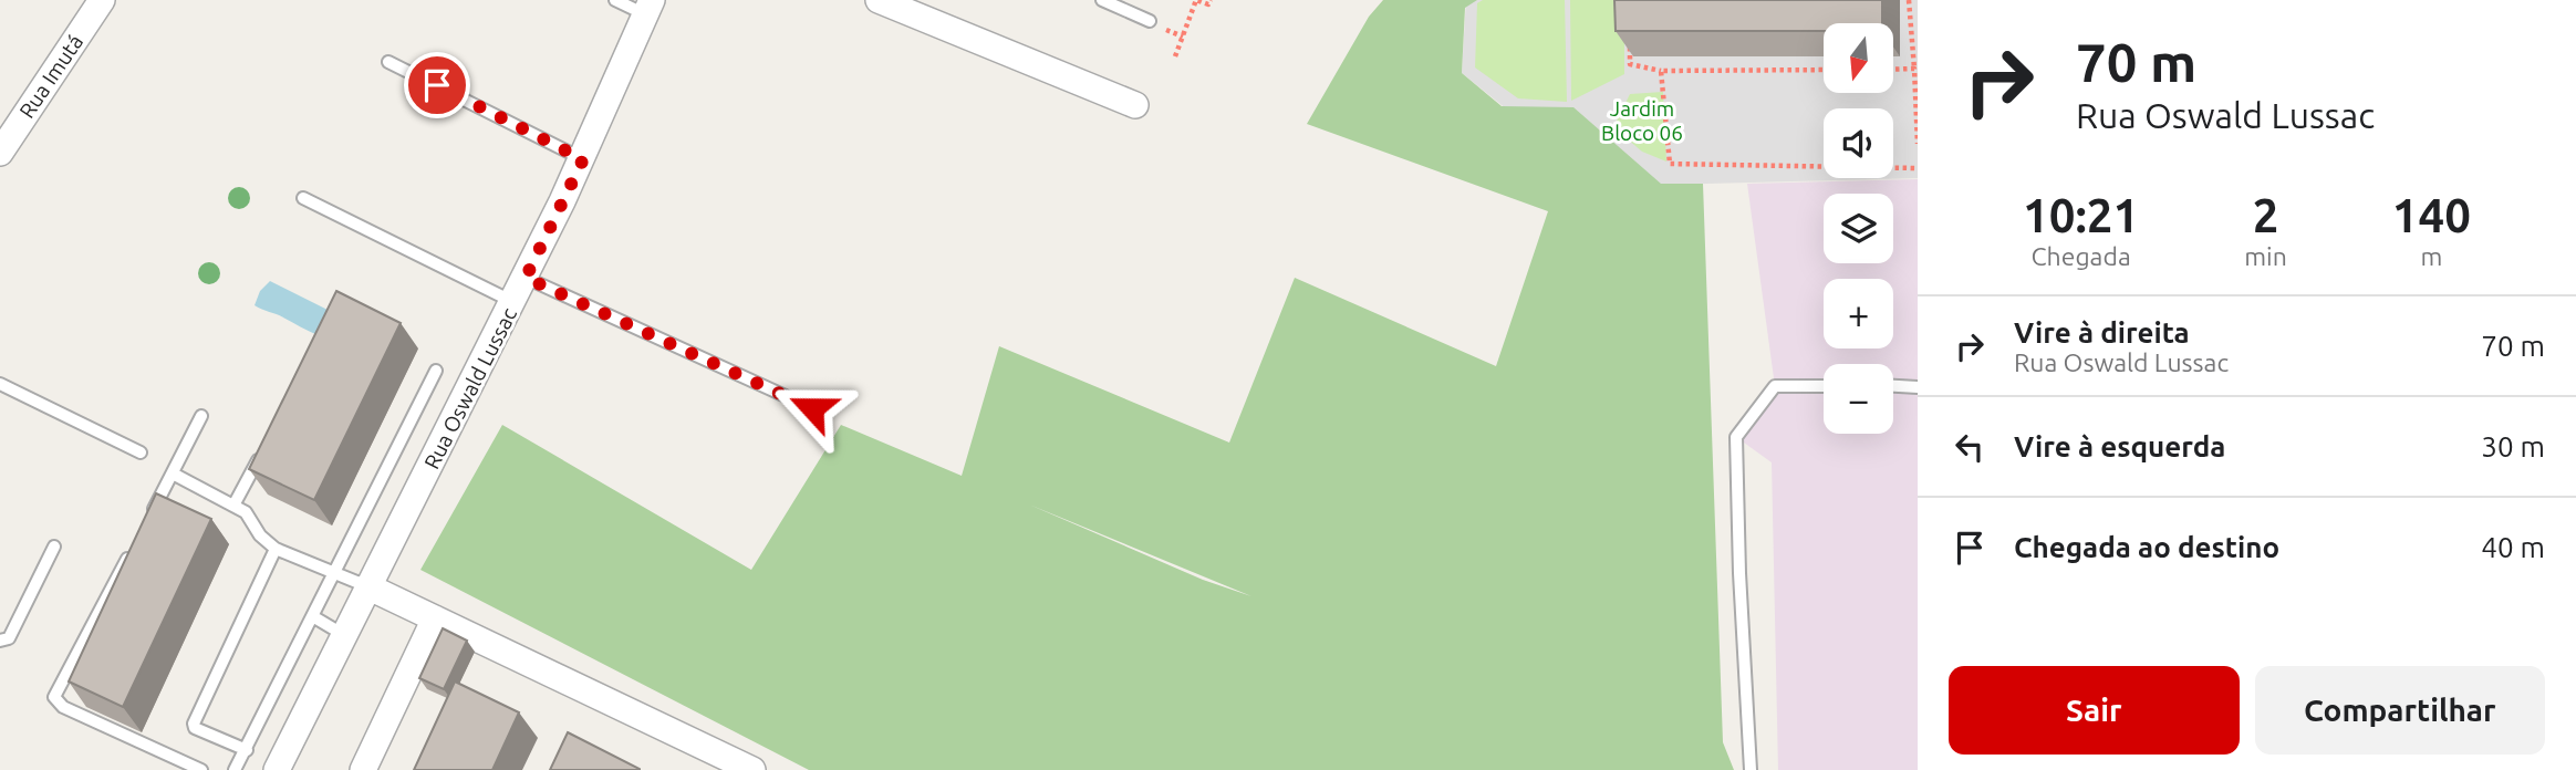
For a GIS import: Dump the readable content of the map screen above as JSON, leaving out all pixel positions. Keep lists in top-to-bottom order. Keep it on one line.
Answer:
{"streets":{"street":["Rua Imutá","Rua Oswald Lussac"]},"parks":["Jardim Bloco 06"],"north":"bottom","page":{"turn":["70 m","Rua Oswald Lussac"],"map_buttons":["+","−"],"eta":["10:21","Chegada","2","min","140","m"],"list":[{"name":"Vire à direita","note":"Rua Oswald Lussac","value":"70 m"},{"name":"Vire à esquerda","value":"30 m"},{"name":"Chegada ao destino","value":"40 m"}],"buttons":["Sair","Compartilhar"]}}
